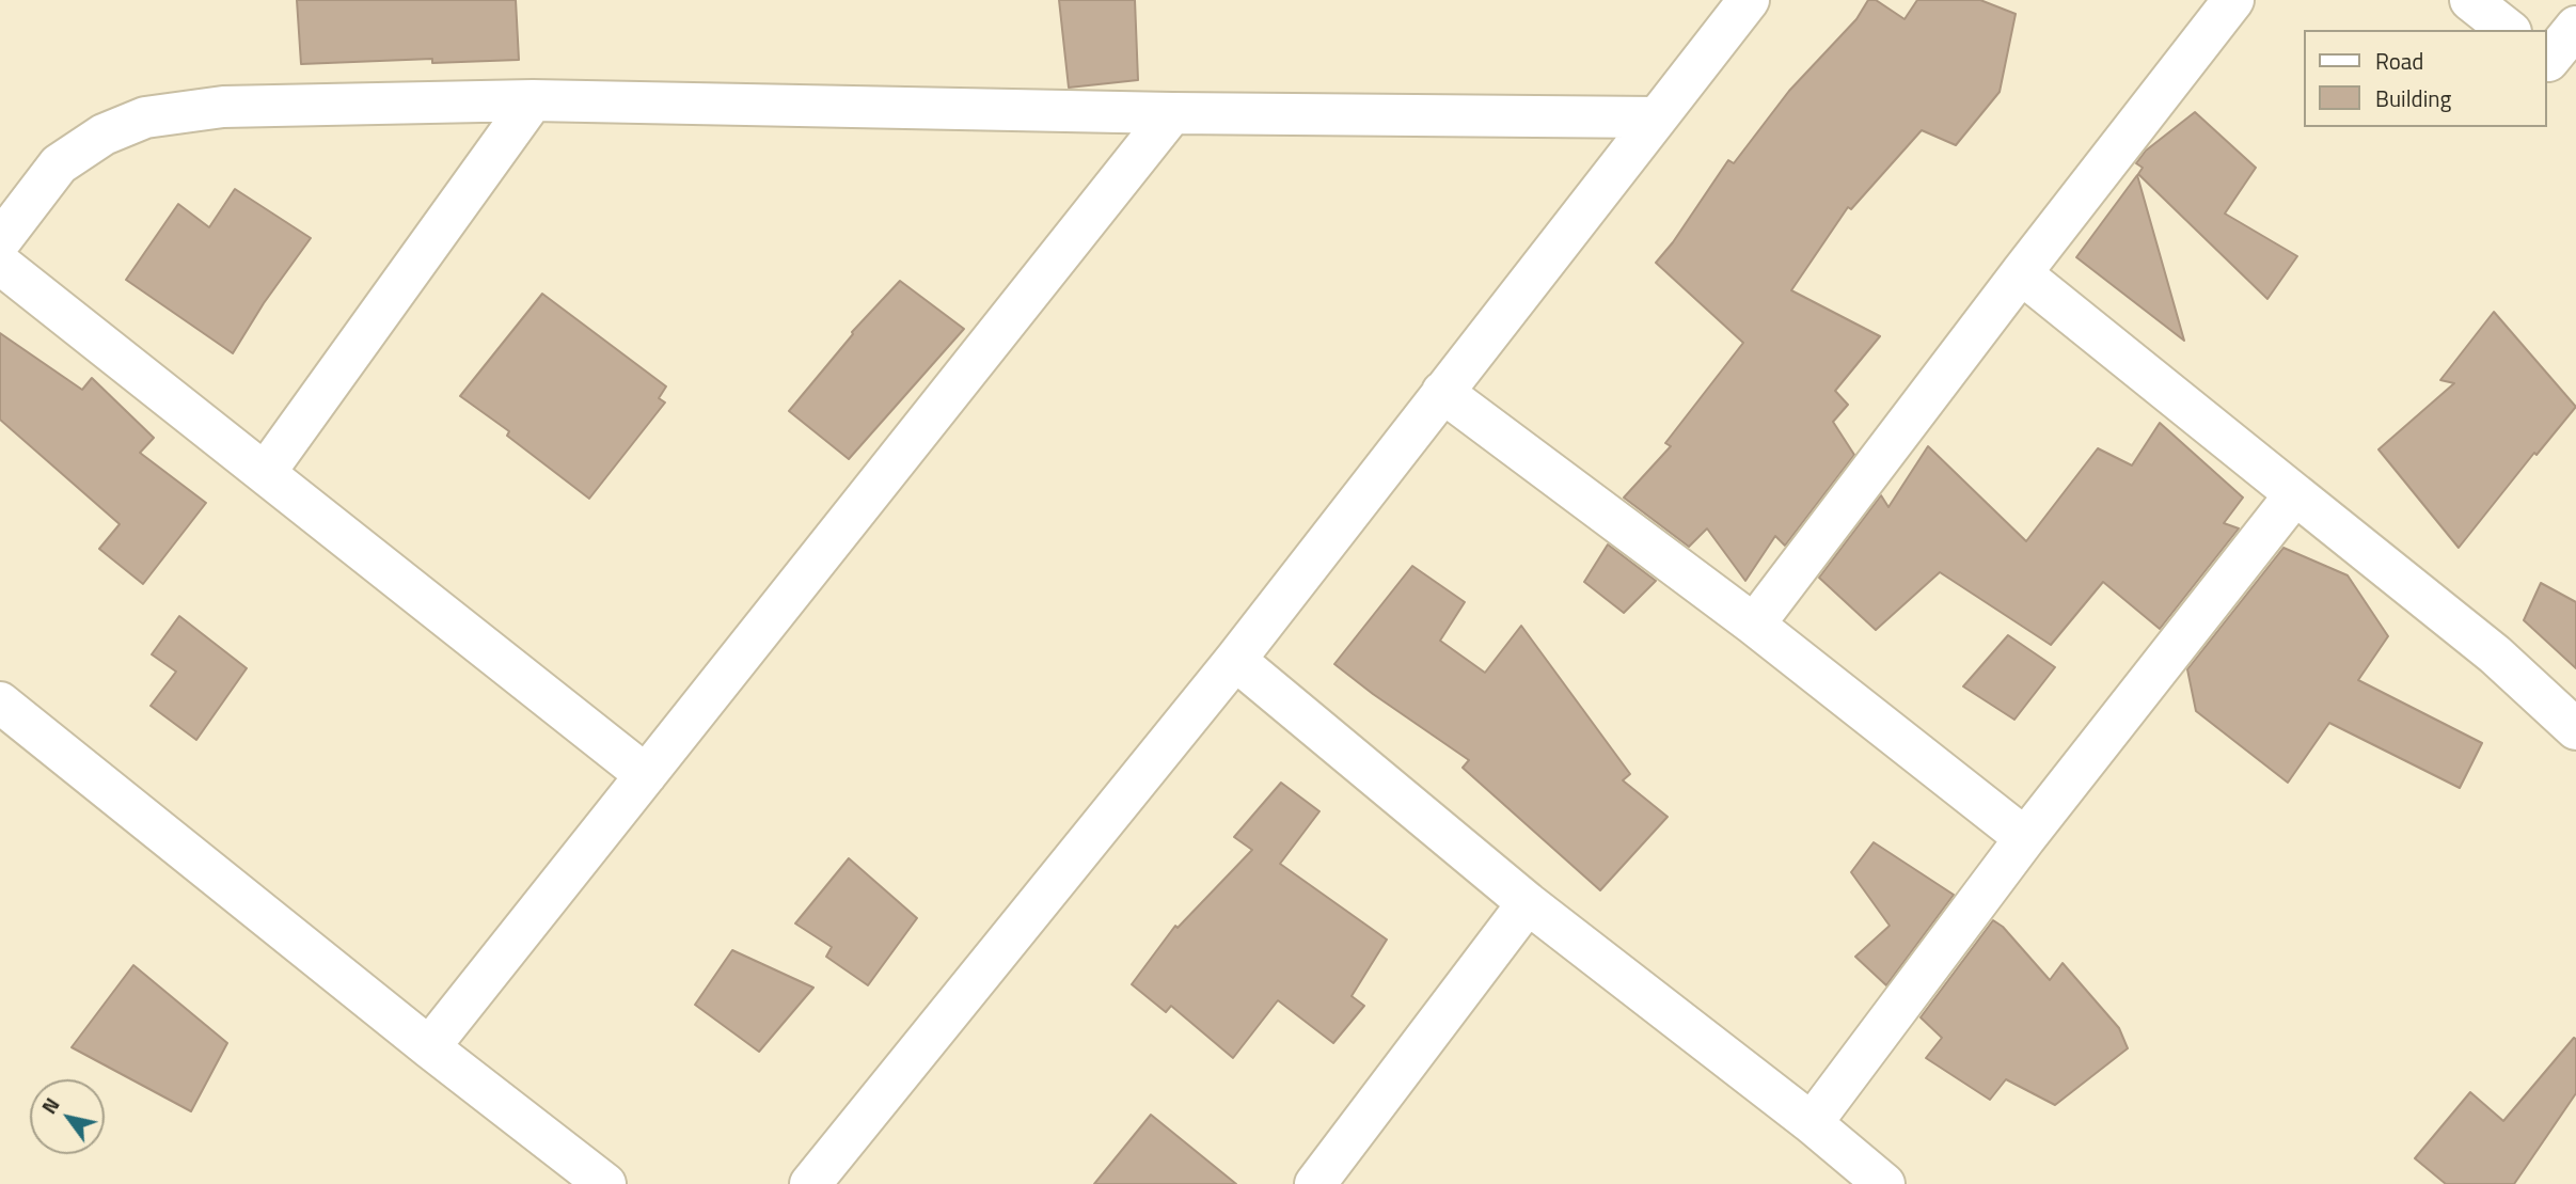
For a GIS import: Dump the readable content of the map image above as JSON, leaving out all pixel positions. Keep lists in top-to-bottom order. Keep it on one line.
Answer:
{"legend":["Road","Building"],"north":"top left"}
